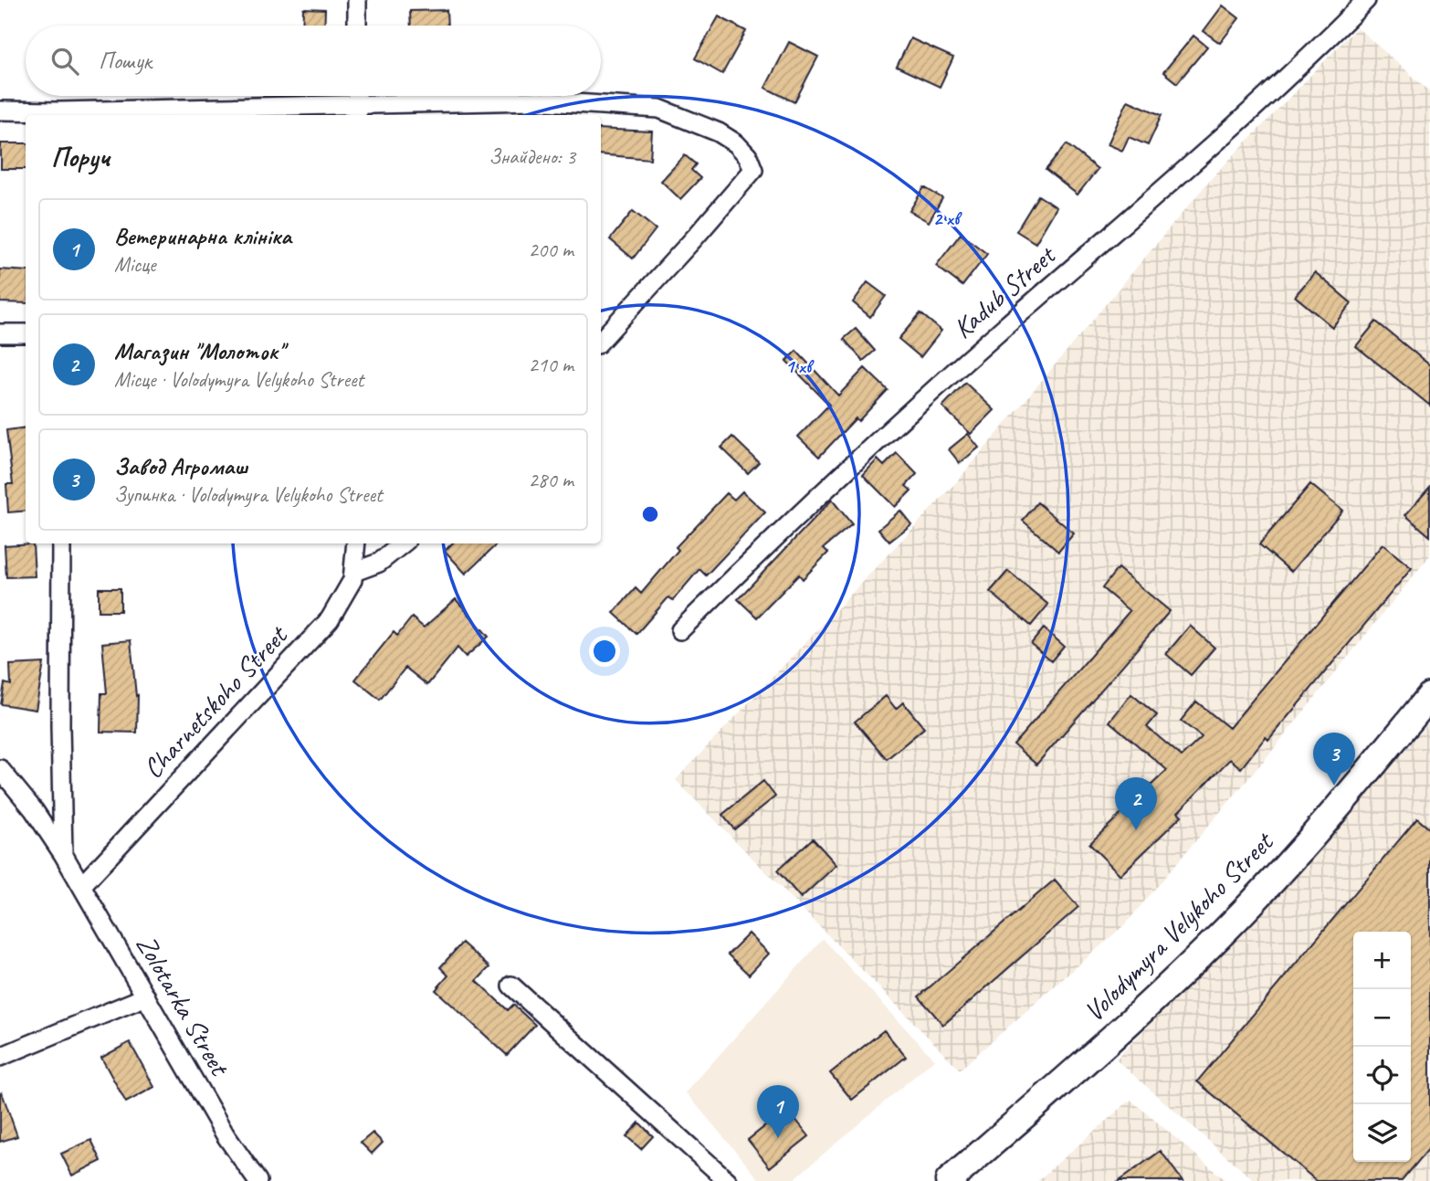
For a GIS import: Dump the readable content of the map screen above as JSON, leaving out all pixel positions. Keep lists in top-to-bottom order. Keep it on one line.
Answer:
{"streets":{"main road":["Volodymyra Velykoho Street"],"street":["Kadub Street","Charnetskoho Street","Zolotarka Street"]},"crossings":[["Charnetskoho Street","Zolotarka Street"]],"page":{"search":"Пошук","heading":["Поруч","Знайдено: 3"],"list":[{"mark":"1","name":"Ветеринарна клініка","note":"Місце","value":"200 m"},{"mark":"2","name":"Магазин \"Молоток\"","note":"Місце · Volodymyra Velykoho Street","value":"210 m"},{"mark":"3","name":"Завод Агромаш","note":"Зупинка · Volodymyra Velykoho Street","value":"280 m"}],"pins":["3","2","1"],"map_buttons":["+","−"]},"rings":["2 хв","1 хв"]}
